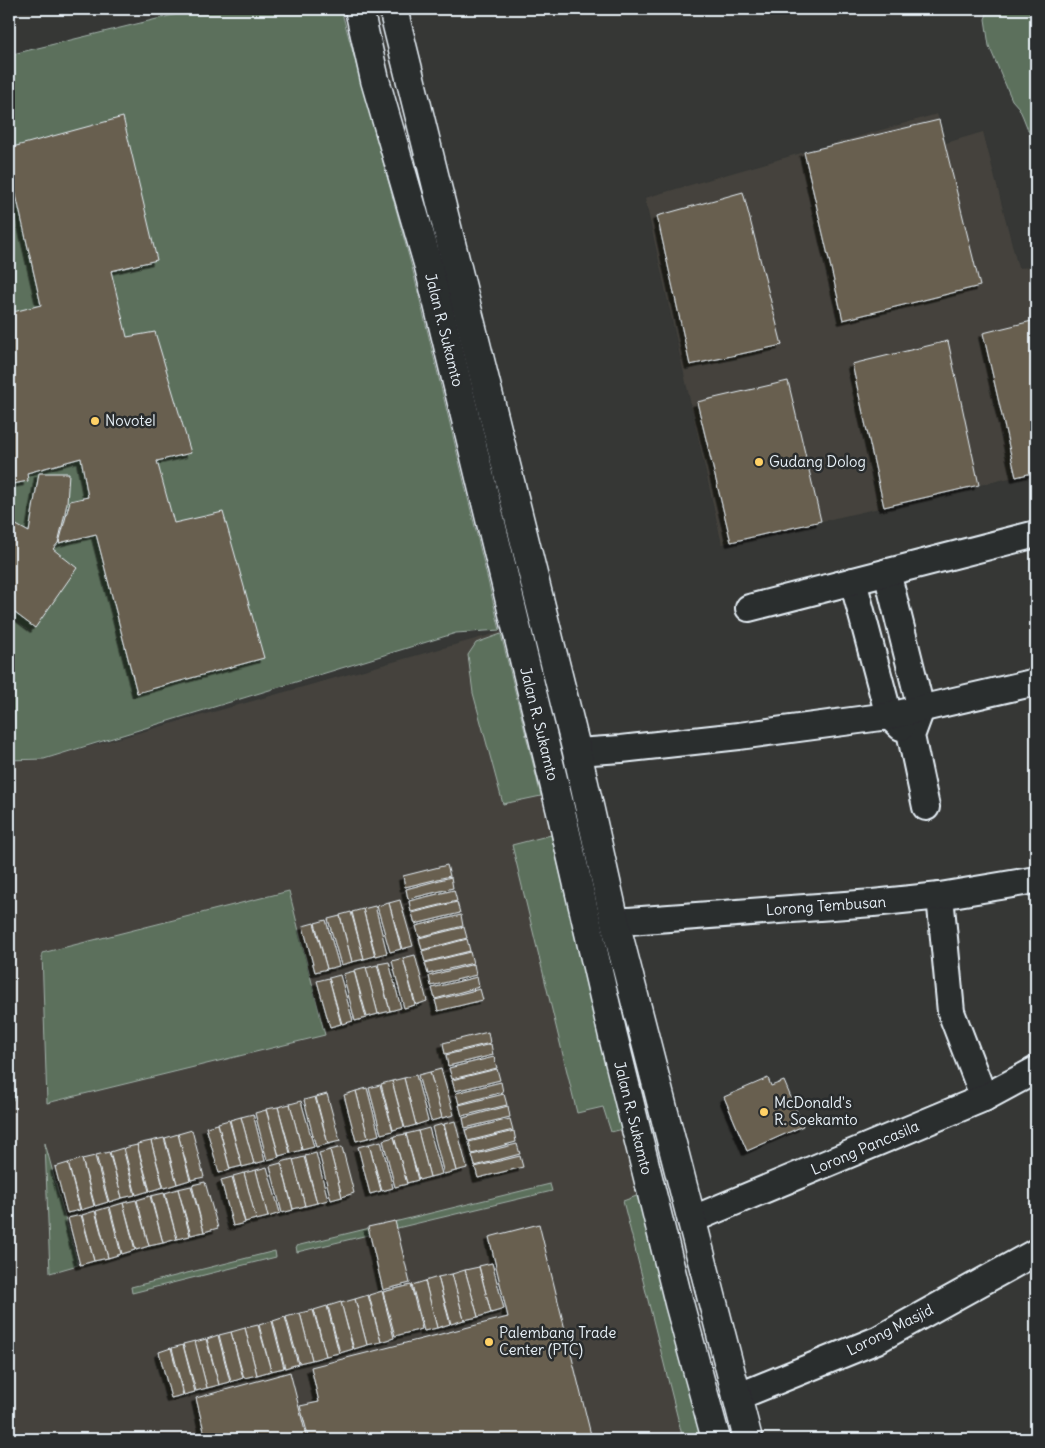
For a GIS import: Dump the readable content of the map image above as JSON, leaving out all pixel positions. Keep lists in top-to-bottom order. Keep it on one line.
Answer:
{"streets":{"highway":["Jalan R. Sukamto"],"street":["Lorong Tembusan","Lorong Pancasila","Lorong Masjid"]},"crossings":[["Jalan R. Sukamto","Lorong Tembusan"],["Jalan R. Sukamto","Lorong Pancasila"],["Jalan R. Sukamto","Lorong Masjid"]],"places":["Novotel","Gudang Dolog","McDonald's R. Soekamto","Palembang Trade Center (PTC)"]}
